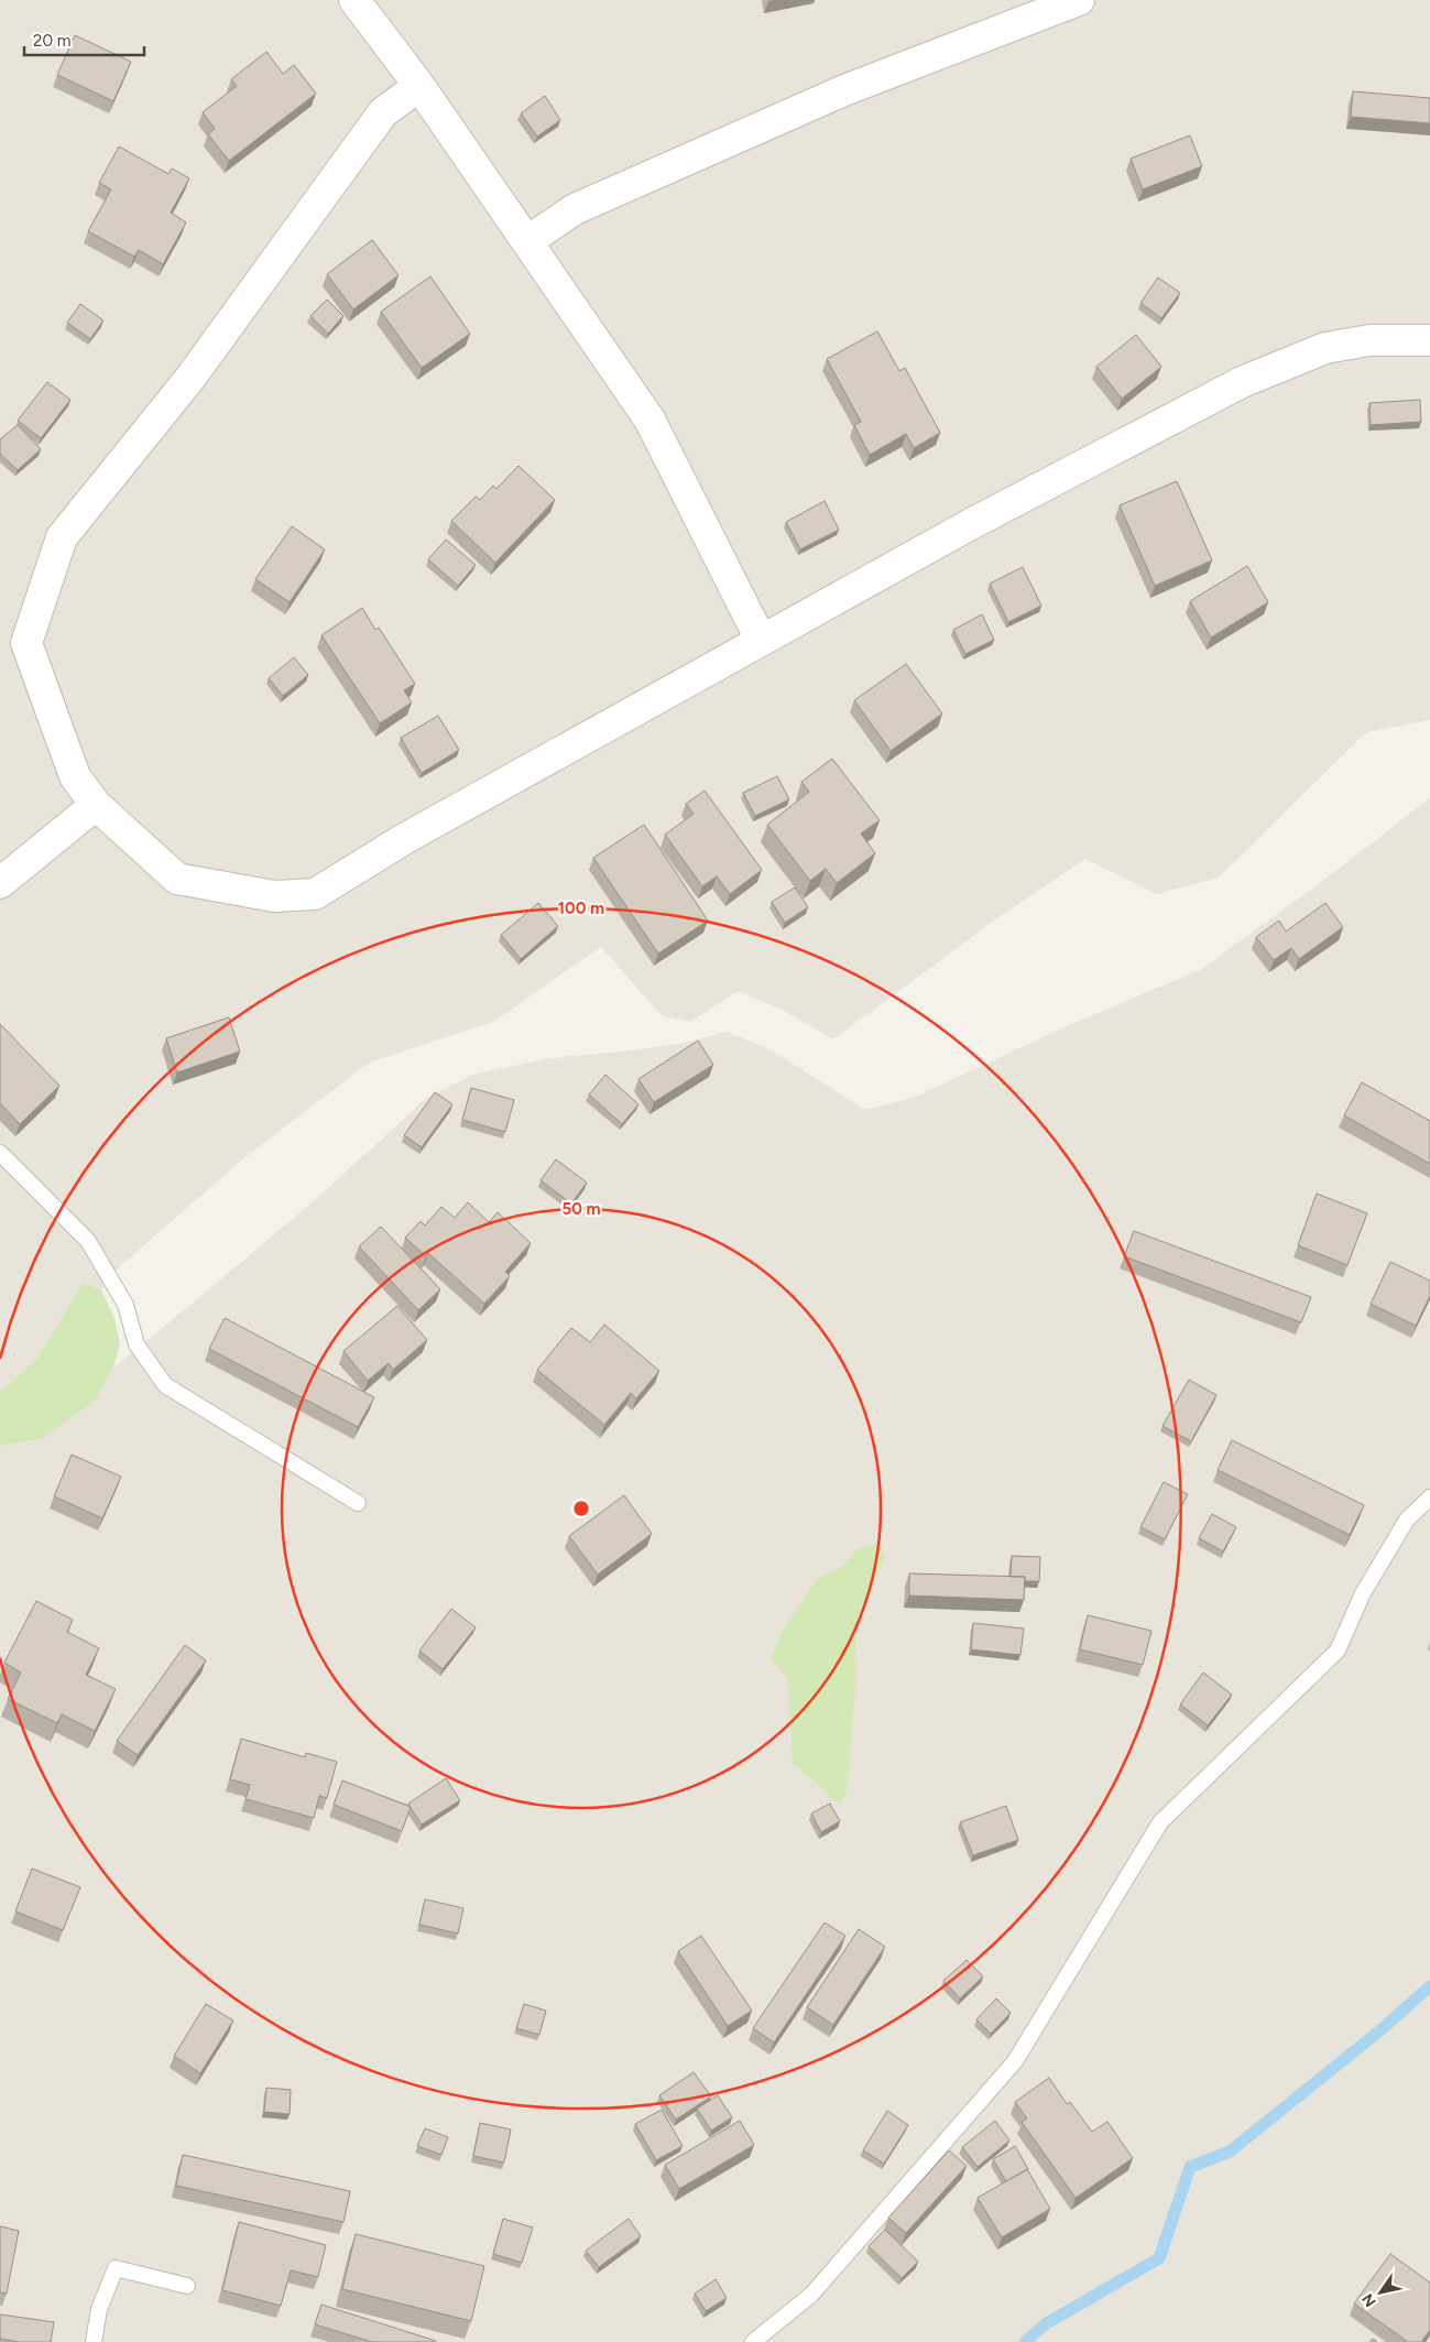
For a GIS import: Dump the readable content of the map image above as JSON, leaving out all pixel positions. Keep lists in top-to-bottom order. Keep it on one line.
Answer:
{"scale_bar":"20 m","north":"bottom left","rings":["100 m","50 m"]}
